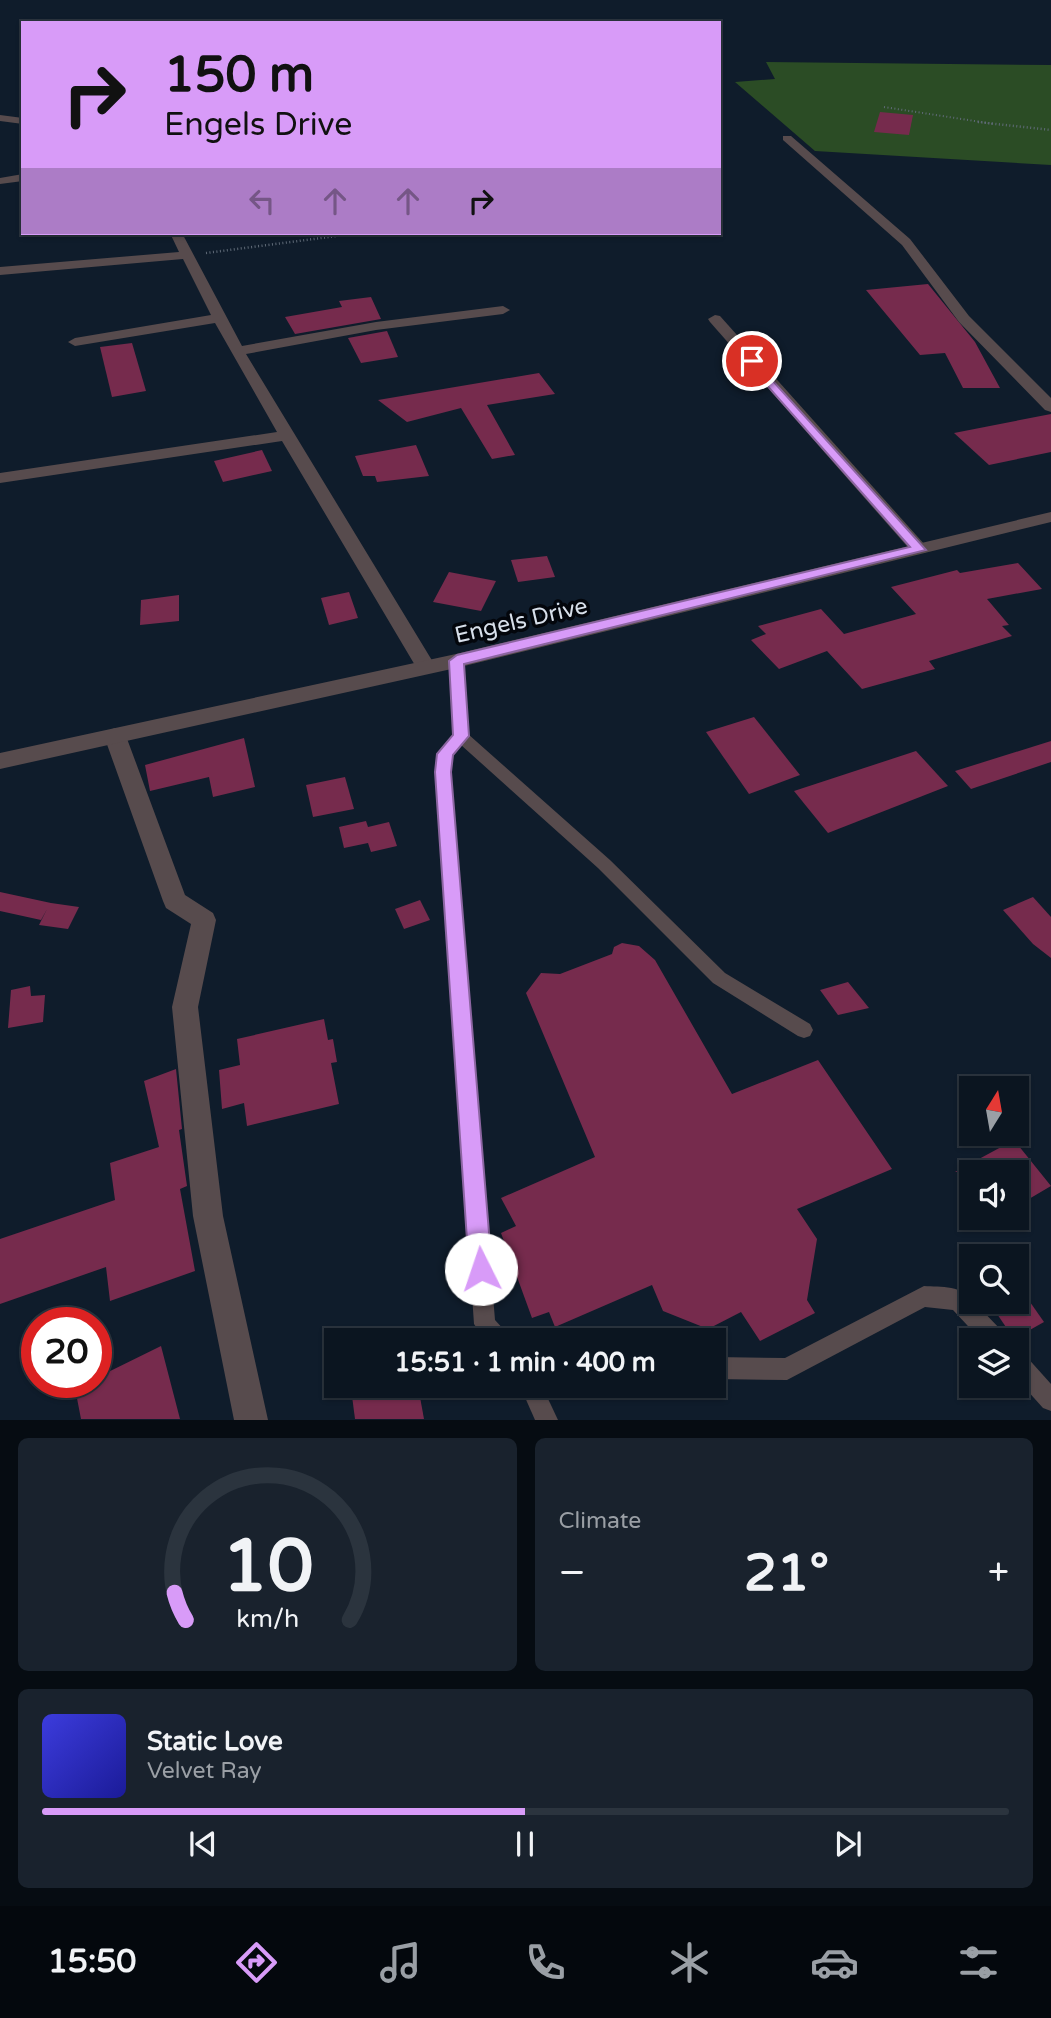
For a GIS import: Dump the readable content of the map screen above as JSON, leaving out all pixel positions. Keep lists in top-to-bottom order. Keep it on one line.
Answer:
{"streets":{"street":["Engels Drive"]},"north":"top","page":{"turn":["150 m","Engels Drive"],"limit":"20","trip":"15:51 · 1 min · 400 m","tile":"Climate","heat":["−","21°","+"],"song":["Static Love","Velvet Ray"],"tabs":"15:50","gauge":["10","km/h"]}}
